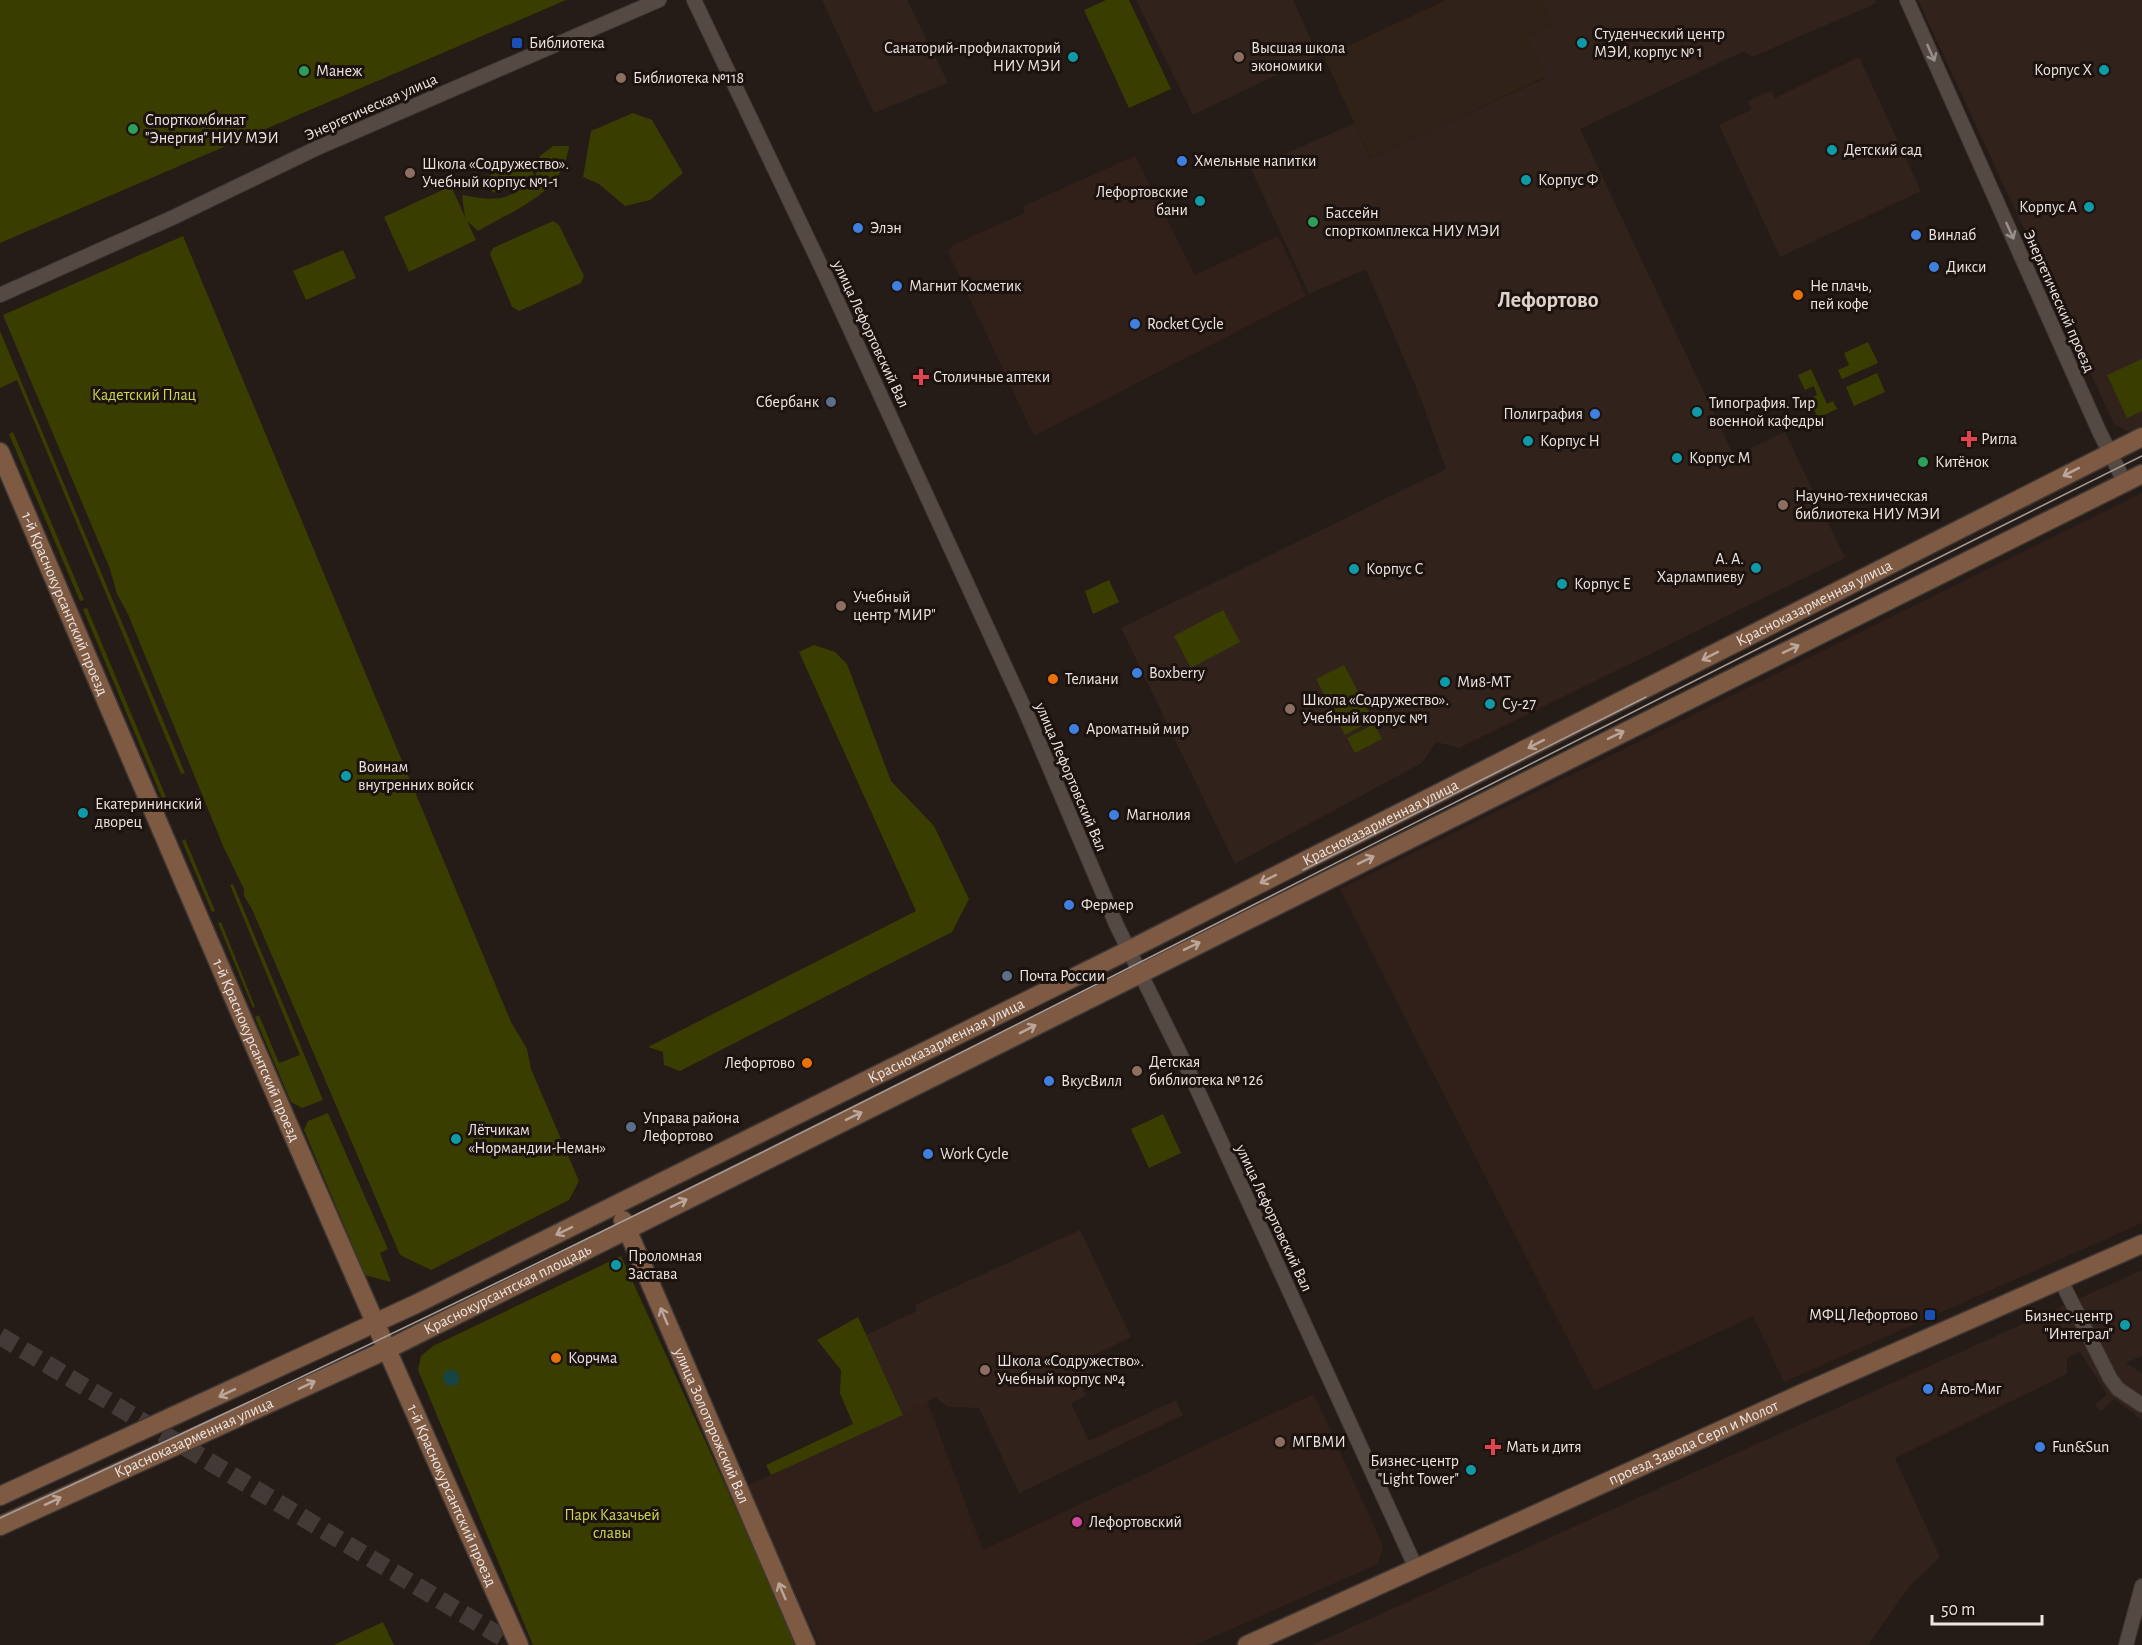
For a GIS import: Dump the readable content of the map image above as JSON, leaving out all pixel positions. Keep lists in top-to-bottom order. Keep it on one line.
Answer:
{"streets":{"main road":["Красноказарменная улица","1-й Краснокурсантский проезд","Краснокурсантская площадь","улица Золоторожский Вал","проезд Завода Серп и Молот"],"street":["Энергетическая улица","Энергетический проезд","улица Лефортовский Вал"]},"crossings":[["Энергетический проезд","Красноказарменная улица"],["улица Лефортовский Вал","Красноказарменная улица"],["улица Лефортовский Вал","проезд Завода Серп и Молот"],["Красноказарменная улица","1-й Краснокурсантский проезд"],["Красноказарменная улица","Краснокурсантская площадь"],["Красноказарменная улица","улица Золоторожский Вал"],["1-й Краснокурсантский проезд","Краснокурсантская площадь"],["Краснокурсантская площадь","улица Золоторожский Вал"]],"one_way":["Энергетический проезд","улица Золоторожский Вал"],"districts":["Лефортово"],"parks":["Кадетский Плац","Парк Казачьей славы"],"places":{"transit":["Библиотека","МФЦ Лефортово"],"other":["Студенческий центр МЭИ, корпус № 1","Санаторий-профилакторий НИУ МЭИ","Высшая школа экономики","Корпус Х","Манеж","Библиотека №118","Спорткомбинат \"Энергия\" НИУ МЭИ","Детский сад","Хмельные напитки","Школа «Содружество». Учебный корпус №1-1","Корпус Ф","Лефортовские бани","Корпус А","Бассейн спорткомплекса НИУ МЭИ","Элэн","Винлаб","Дикси","Магнит Косметик","Не плачь, пей кофе","Rocket Cycle","Сбербанк","Типография. Тир военной кафедры","Полиграфия","Корпус Н","Корпус М","Китёнок","Научно-техническая библиотека НИУ МЭИ","А. А. Харлампиеву","Корпус С","Корпус Е","Учебный центр \"МИР\"","Boxberry","Телиани","Ми8-МТ","Су-27","Школа «Содружество». Учебный корпус №1","Ароматный мир","Воинам внутренних войск","Екатерининский дворец","Магнолия","Фермер","Почта России","Лефортово","Детская библиотека № 126","ВкусВилл","Управа района Лефортово","Лётчикам «Нормандии-Неман»","Work Cycle","Проломная Застава","Бизнес-центр \"Интеграл\"","Корчма","Школа «Содружество». Учебный корпус №4","Авто-Миг","МГВМИ","Fun&Sun","Бизнес-центр \"Light Tower\"","Лефортовский"],"health":["Столичные аптеки","Ригла","Мать и дитя"]},"scale_bar":"50 m"}
